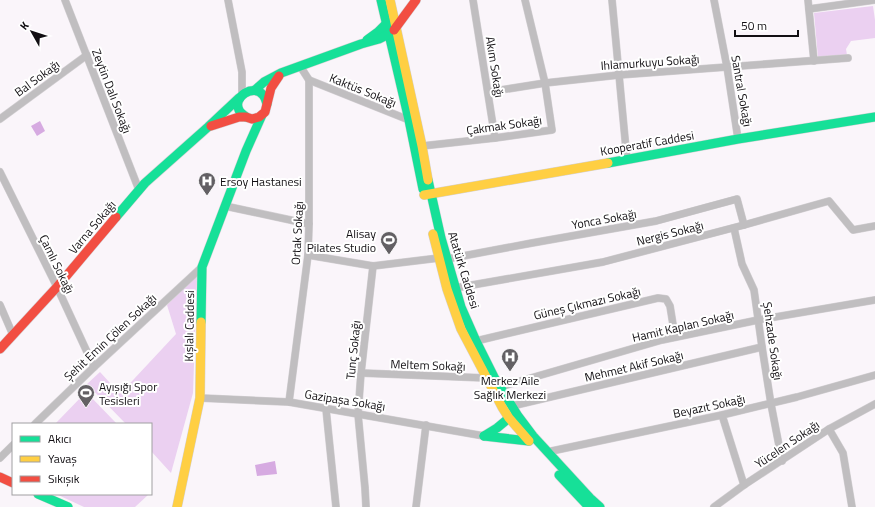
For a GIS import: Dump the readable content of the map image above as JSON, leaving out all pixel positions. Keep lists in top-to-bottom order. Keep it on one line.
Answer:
{"streets":{"street":["Ihlamurkuyu Sokağı","Akım Sokağı","Bal Sokağı","Kaktüs Sokağı","Zeytin Dalı Sokağı","Santral Sokağı","Çakmak Sokağı","Kooperatif Caddesi","Yonca Sokağı","Varna Sokağı","Ortak Sokağı","Nergis Sokağı","Çamlı Sokağı","Atatürk Caddesi","Güneş Çıkmazı Sokağı","Kışlalı Caddesi","Hamit Kaplan Sokağı","Şehit Emin Çölen Sokağı","Şehzade Sokağı","Tunç Sokağı","Meltem Sokağı","Mehmet Akif Sokağı","Gazipaşa Sokağı","Beyazıt Sokağı","Yücelen Sokağı"]},"crossings":[["Ihlamurkuyu Sokağı","Akım Sokağı"],["Ihlamurkuyu Sokağı","Santral Sokağı"],["Ihlamurkuyu Sokağı","Çakmak Sokağı"],["Akım Sokağı","Çakmak Sokağı"],["Bal Sokağı","Zeytin Dalı Sokağı"],["Kaktüs Sokağı","Ortak Sokağı"],["Kaktüs Sokağı","Atatürk Caddesi"],["Zeytin Dalı Sokağı","Varna Sokağı"],["Santral Sokağı","Kooperatif Caddesi"],["Çakmak Sokağı","Atatürk Caddesi"],["Kooperatif Caddesi","Atatürk Caddesi"],["Yonca Sokağı","Nergis Sokağı"],["Yonca Sokağı","Atatürk Caddesi"],["Varna Sokağı","Çamlı Sokağı"],["Varna Sokağı","Kışlalı Caddesi"],["Ortak Sokağı","Gazipaşa Sokağı"],["Nergis Sokağı","Atatürk Caddesi"],["Nergis Sokağı","Şehzade Sokağı"],["Çamlı Sokağı","Şehit Emin Çölen Sokağı"],["Atatürk Caddesi","Güneş Çıkmazı Sokağı"],["Atatürk Caddesi","Hamit Kaplan Sokağı"],["Atatürk Caddesi","Meltem Sokağı"],["Atatürk Caddesi","Mehmet Akif Sokağı"],["Atatürk Caddesi","Beyazıt Sokağı"],["Güneş Çıkmazı Sokağı","Hamit Kaplan Sokağı"],["Kışlalı Caddesi","Şehit Emin Çölen Sokağı"],["Kışlalı Caddesi","Gazipaşa Sokağı"],["Hamit Kaplan Sokağı","Şehzade Sokağı"],["Şehzade Sokağı","Mehmet Akif Sokağı"],["Şehzade Sokağı","Beyazıt Sokağı"],["Şehzade Sokağı","Yücelen Sokağı"],["Tunç Sokağı","Meltem Sokağı"],["Tunç Sokağı","Gazipaşa Sokağı"]],"places":{"hospital":["Ersoy Hastanesi","Merkez Aile Sağlık Merkezi"],"sports":["Alisay Pilates Studio","Ayışığı Spor Tesisleri"]},"legend":["Akıcı","Yavaş","Sıkışık"],"scale_bar":"50 m","north":"top left"}
